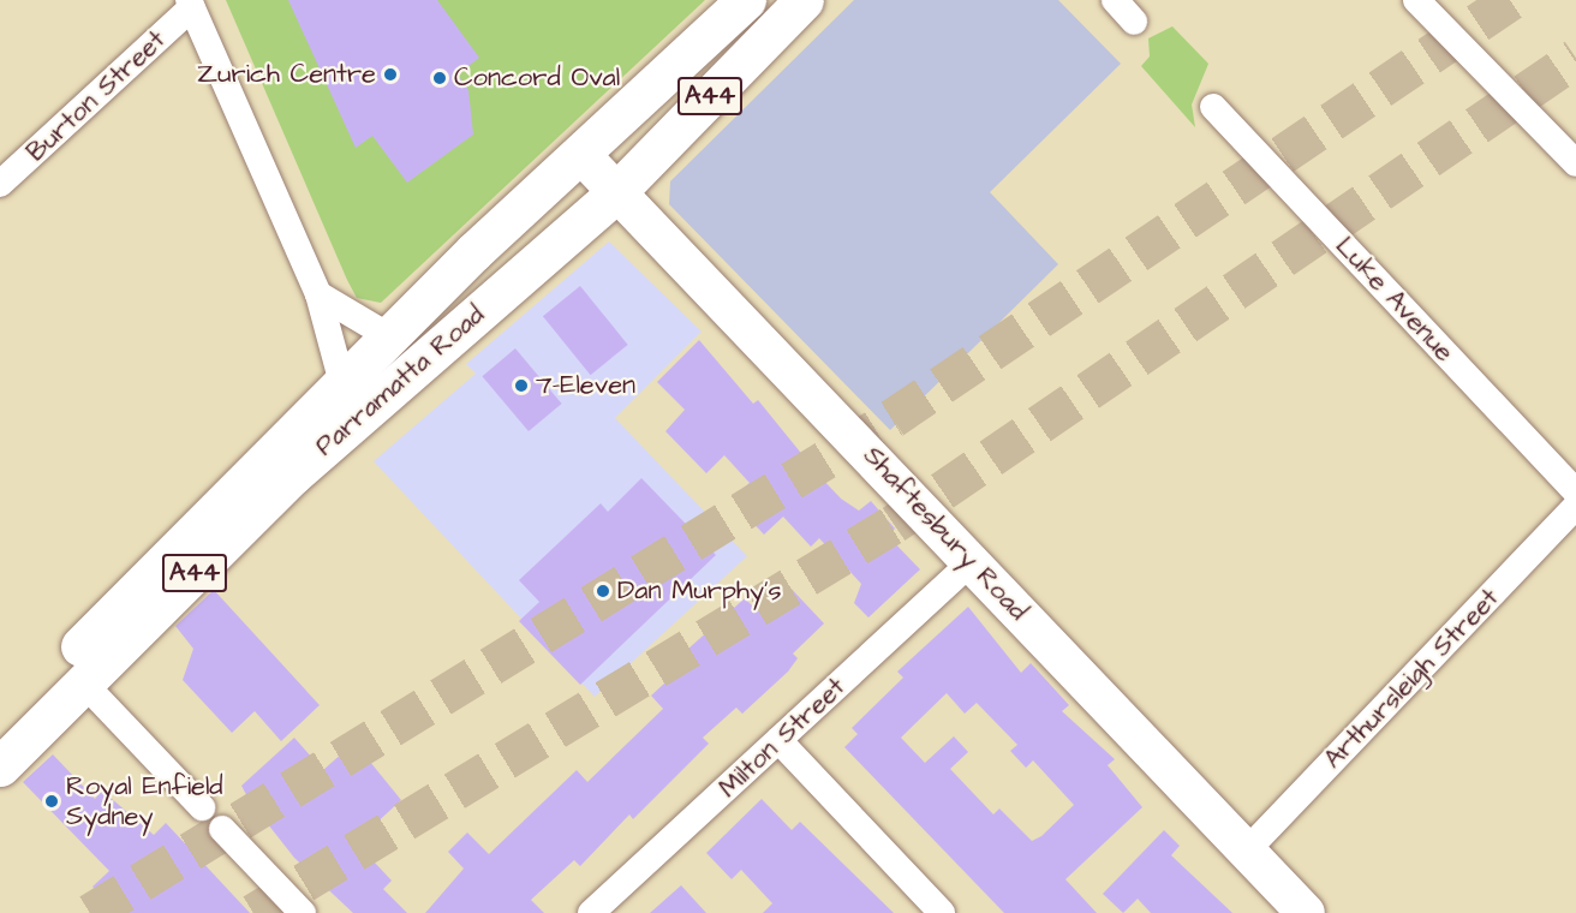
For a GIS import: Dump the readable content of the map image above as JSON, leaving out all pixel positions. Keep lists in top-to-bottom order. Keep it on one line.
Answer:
{"streets":{"highway":["A44","Parramatta Road"],"main road":["Shaftesbury Road"],"street":["Burton Street","Luke Avenue","Arthursleigh Street","Milton Street"]},"crossings":[["Parramatta Road","Shaftesbury Road"],["Shaftesbury Road","Arthursleigh Street"],["Shaftesbury Road","Milton Street"]],"places":["Zurich Centre","Concord Oval","7-Eleven","Dan Murphy's","Royal Enfield Sydney"]}
